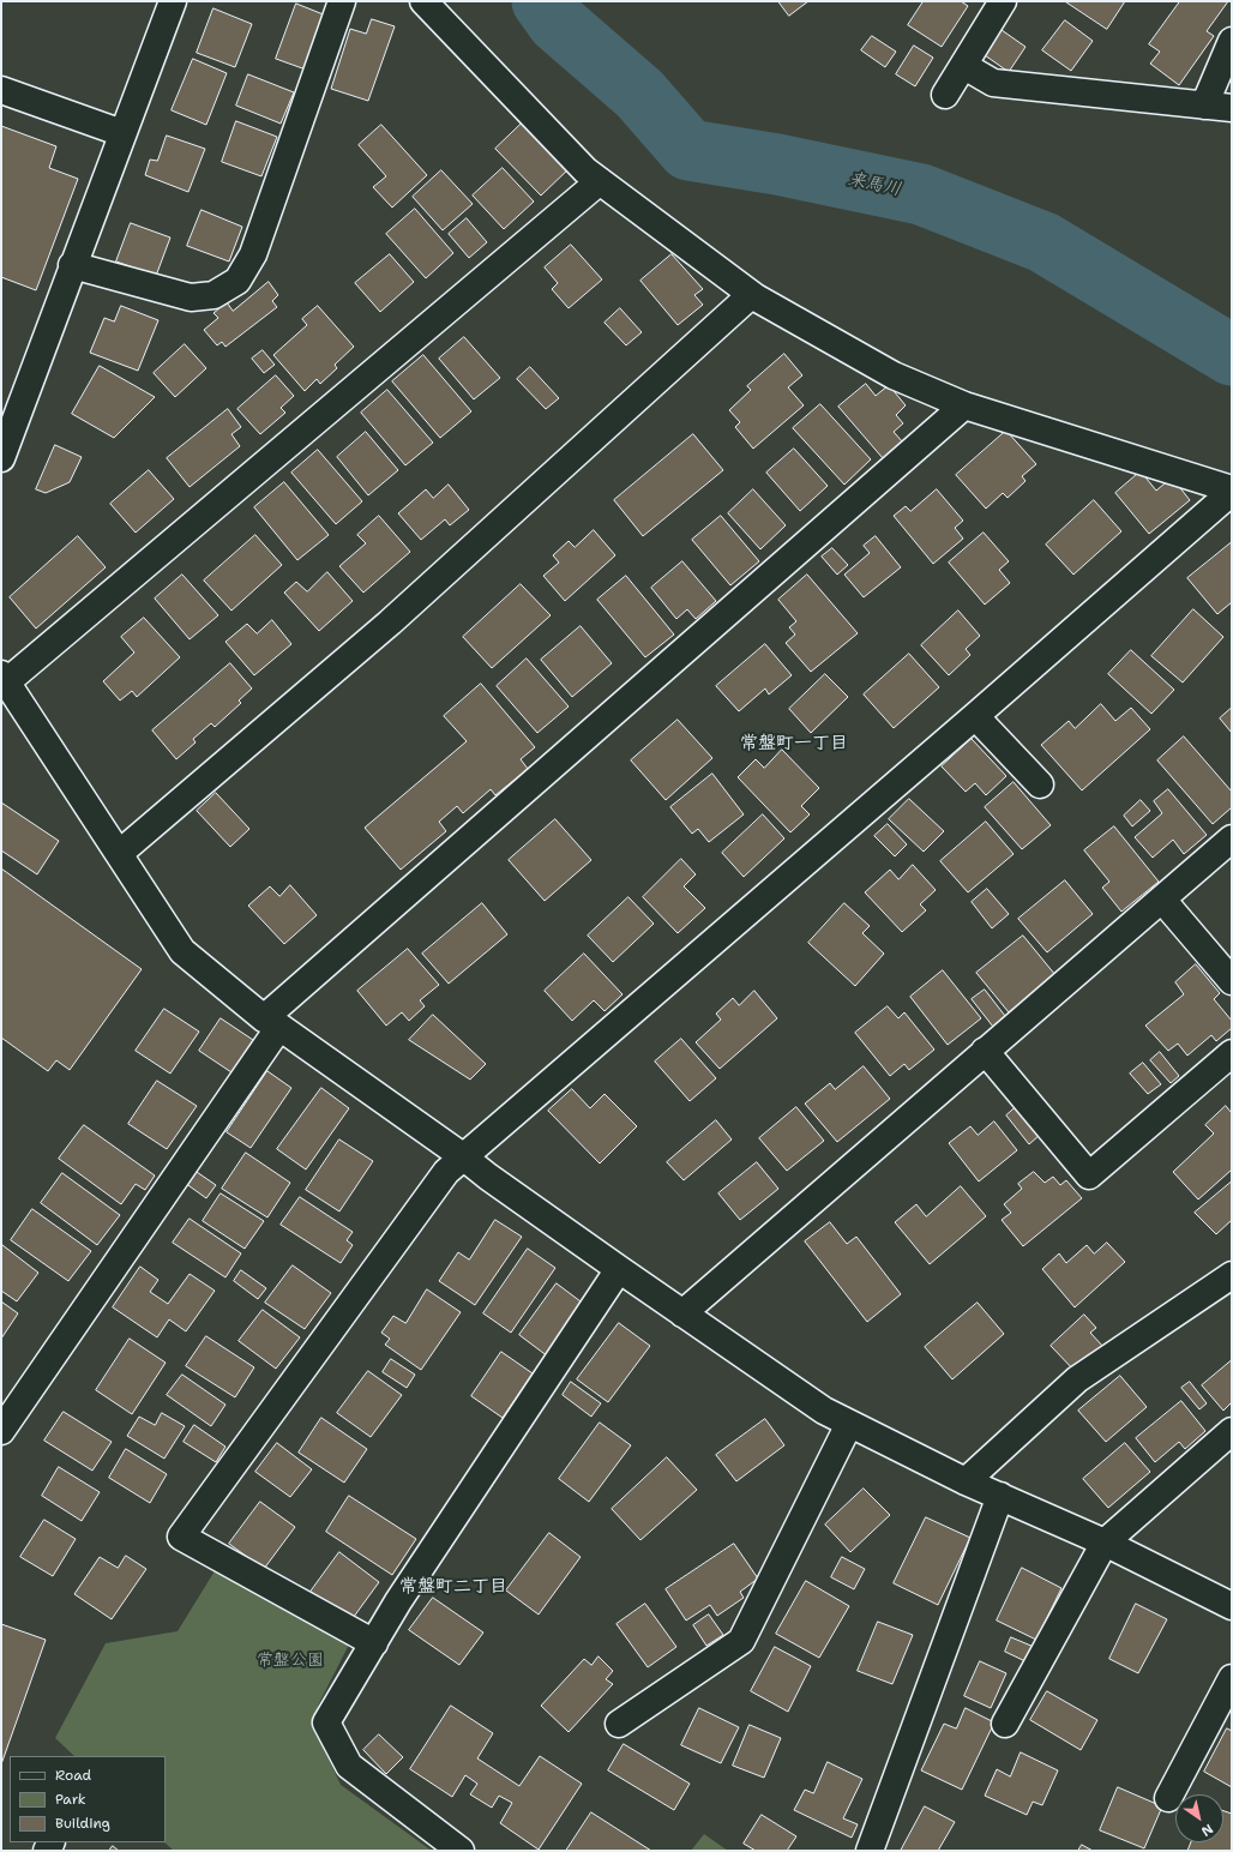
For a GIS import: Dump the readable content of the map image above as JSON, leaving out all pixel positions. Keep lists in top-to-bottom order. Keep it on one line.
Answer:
{"districts":["常盤町一丁目","常盤町二丁目"],"water":["来馬川"],"parks":["常盤公園"],"legend":["Road","Park","Building"],"north":"bottom right"}
